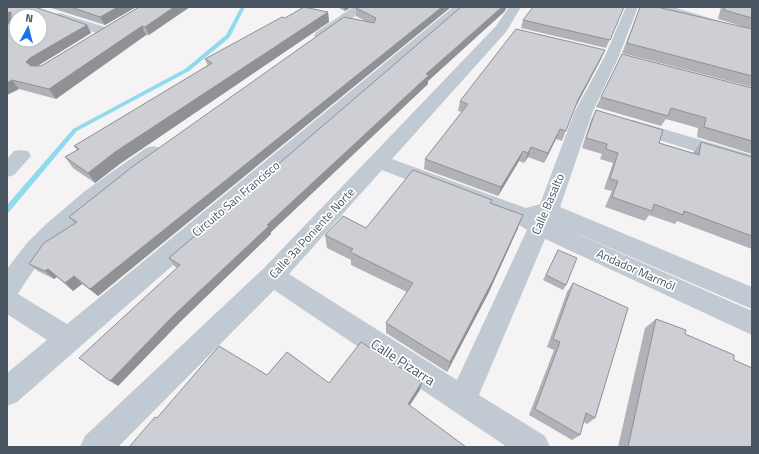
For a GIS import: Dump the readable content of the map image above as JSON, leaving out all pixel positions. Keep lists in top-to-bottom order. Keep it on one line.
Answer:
{"streets":{"street":["Circuito San Francisco","Calle Basalto","Calle 3a Poniente Norte","Andador Marmól","Calle Pizarra"]},"crossings":[["Calle Basalto","Andador Marmól"],["Calle Basalto","Calle Pizarra"],["Calle 3a Poniente Norte","Andador Marmól"],["Calle 3a Poniente Norte","Calle Pizarra"]],"north":"top"}
